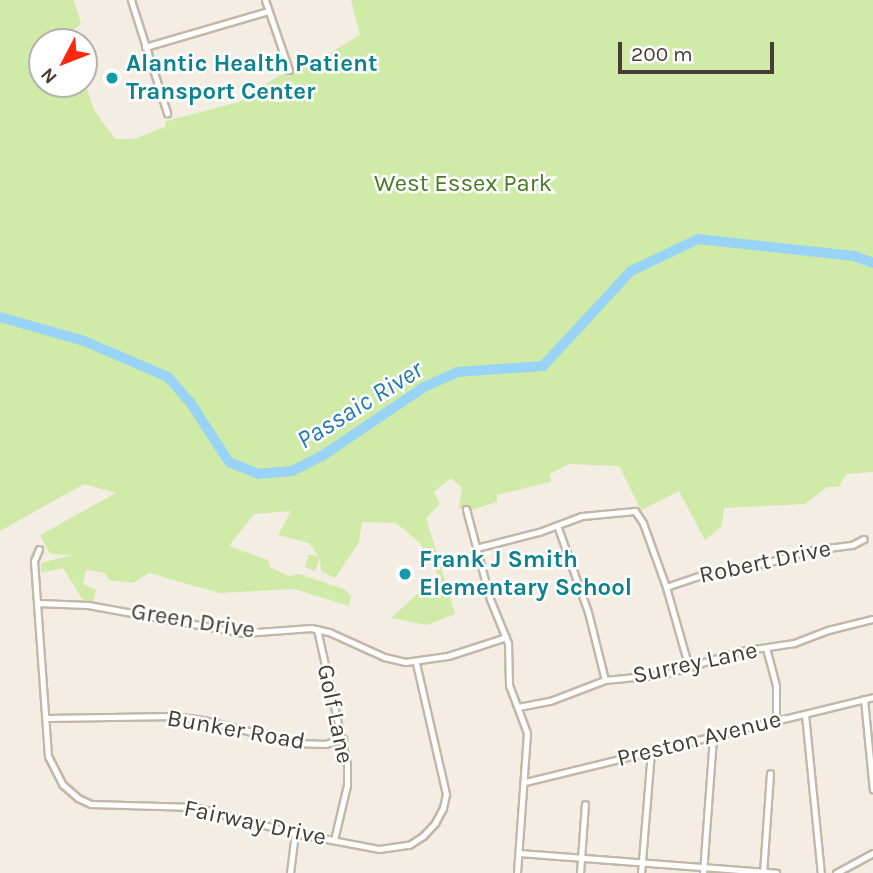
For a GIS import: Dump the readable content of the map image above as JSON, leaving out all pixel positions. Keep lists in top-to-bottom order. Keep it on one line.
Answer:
{"streets":{"street":["Robert Drive","Green Drive","Surrey Lane","Golf Lane","Bunker Road","Preston Avenue","Fairway Drive"]},"crossings":[["Green Drive","Golf Lane"],["Green Drive","Fairway Drive"],["Golf Lane","Bunker Road"],["Golf Lane","Fairway Drive"],["Bunker Road","Fairway Drive"]],"water":["Passaic River"],"parks":["West Essex Park"],"places":["Alantic Health Patient Transport Center","Frank J Smith Elementary School"],"scale_bar":"200 m","north":"bottom left"}
